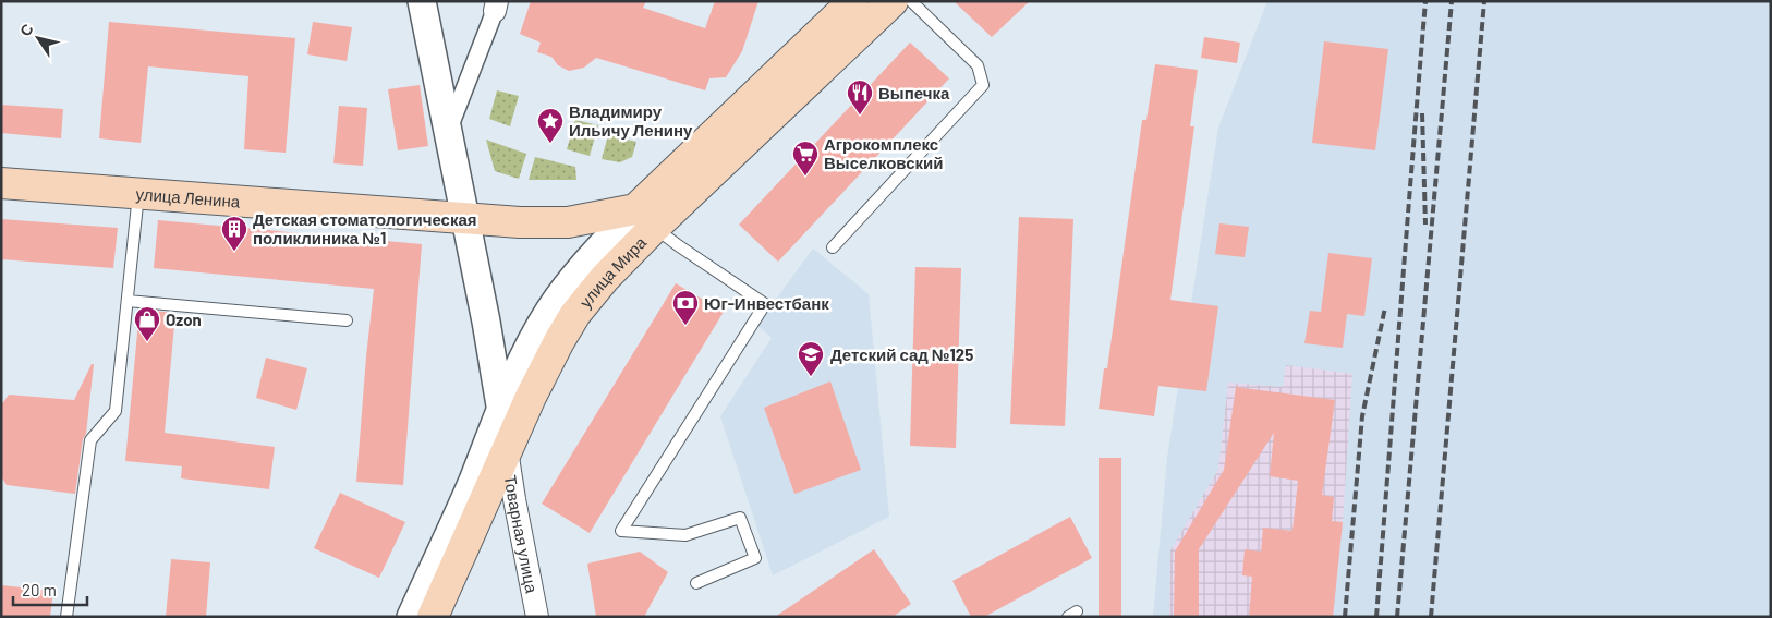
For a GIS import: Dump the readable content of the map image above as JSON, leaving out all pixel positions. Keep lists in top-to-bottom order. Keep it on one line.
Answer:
{"streets":{"main road":["улица Ленина","улица Мира"],"street":["Товарная улица"]},"crossings":[["улица Ленина","улица Мира"],["улица Мира","Товарная улица"]],"places":{"restaurant":["Выпечка"],"place":["Владимиру Ильичу Ленину"],"supermarket":["Агрокомплекс Выселковский"],"building":["Детская стоматологическая поликлиника №1"],"bank":["Юг-Инвестбанк"],"shop":["Ozon"],"school or university":["Детский сад №125"]},"scale_bar":"20 m","north":"top left"}
